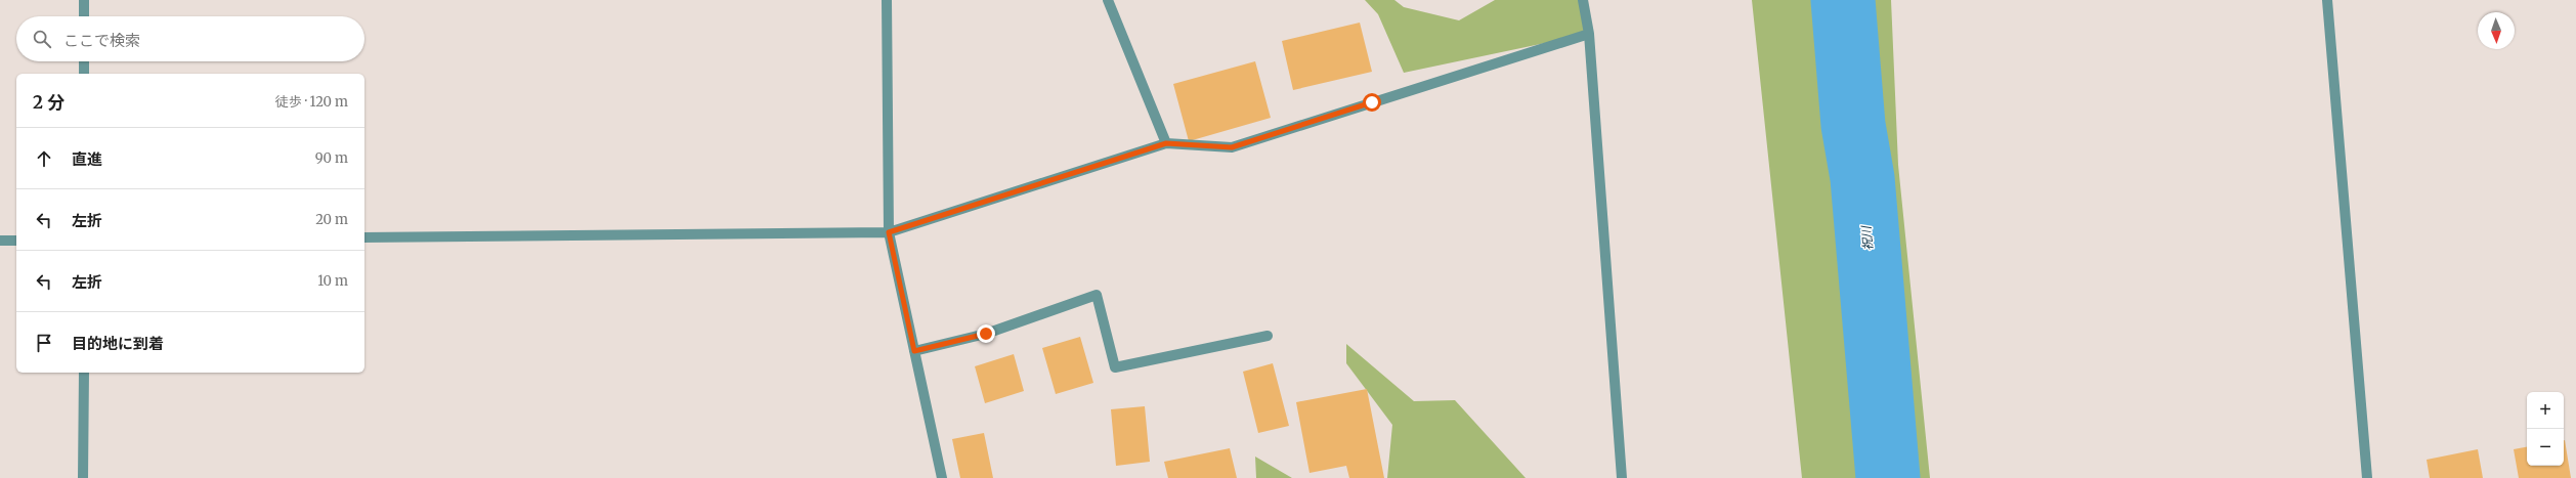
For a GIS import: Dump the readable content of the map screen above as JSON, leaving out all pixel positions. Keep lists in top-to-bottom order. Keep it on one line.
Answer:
{"water":["祝川"],"north":"bottom","page":{"search":"ここで検索","heading":["2 分","徒歩 · 120 m"],"list":[["直進","90 m"],["左折","20 m"],["左折","10 m"],"目的地に到着"],"map_buttons":["+","−"]}}
